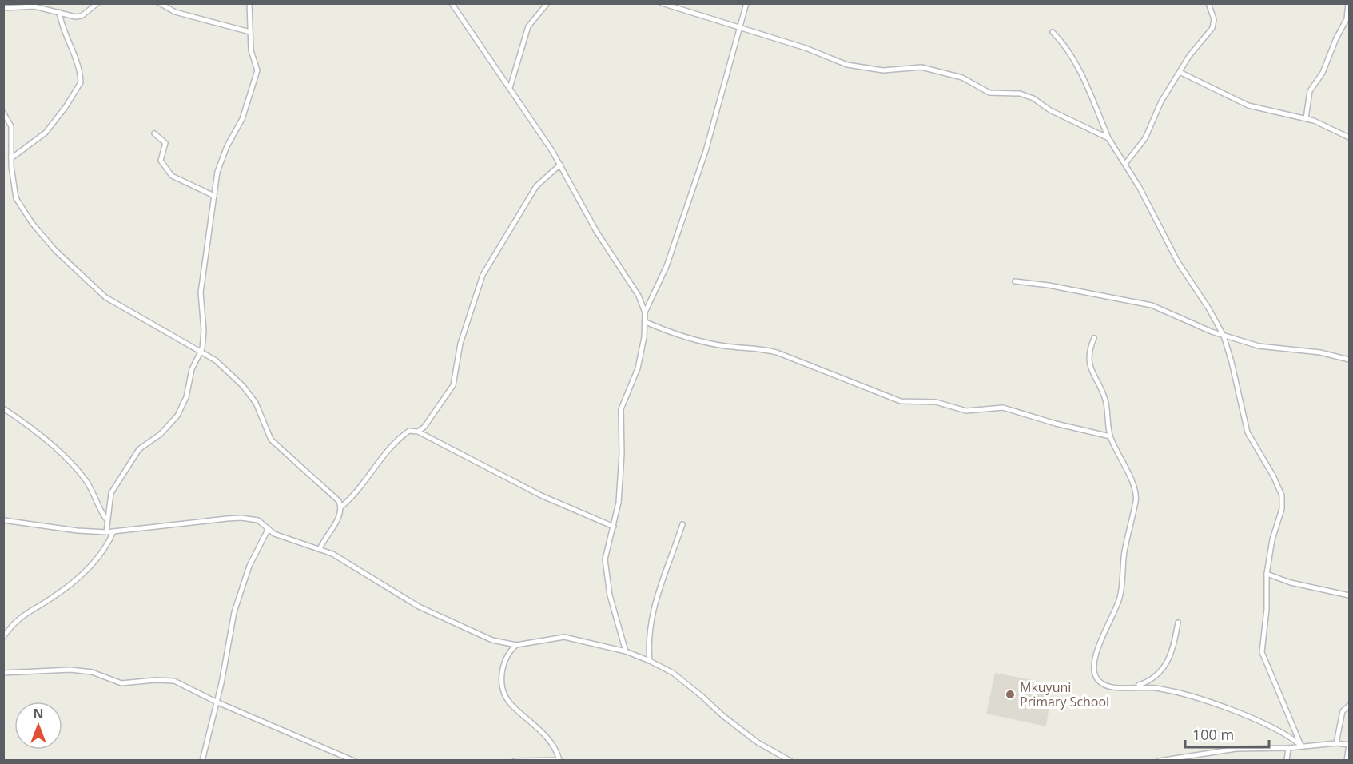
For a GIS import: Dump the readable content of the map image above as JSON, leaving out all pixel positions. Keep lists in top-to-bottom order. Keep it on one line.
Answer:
{"places":["Mkuyuni Primary School"],"scale_bar":"100 m","north":"top"}
